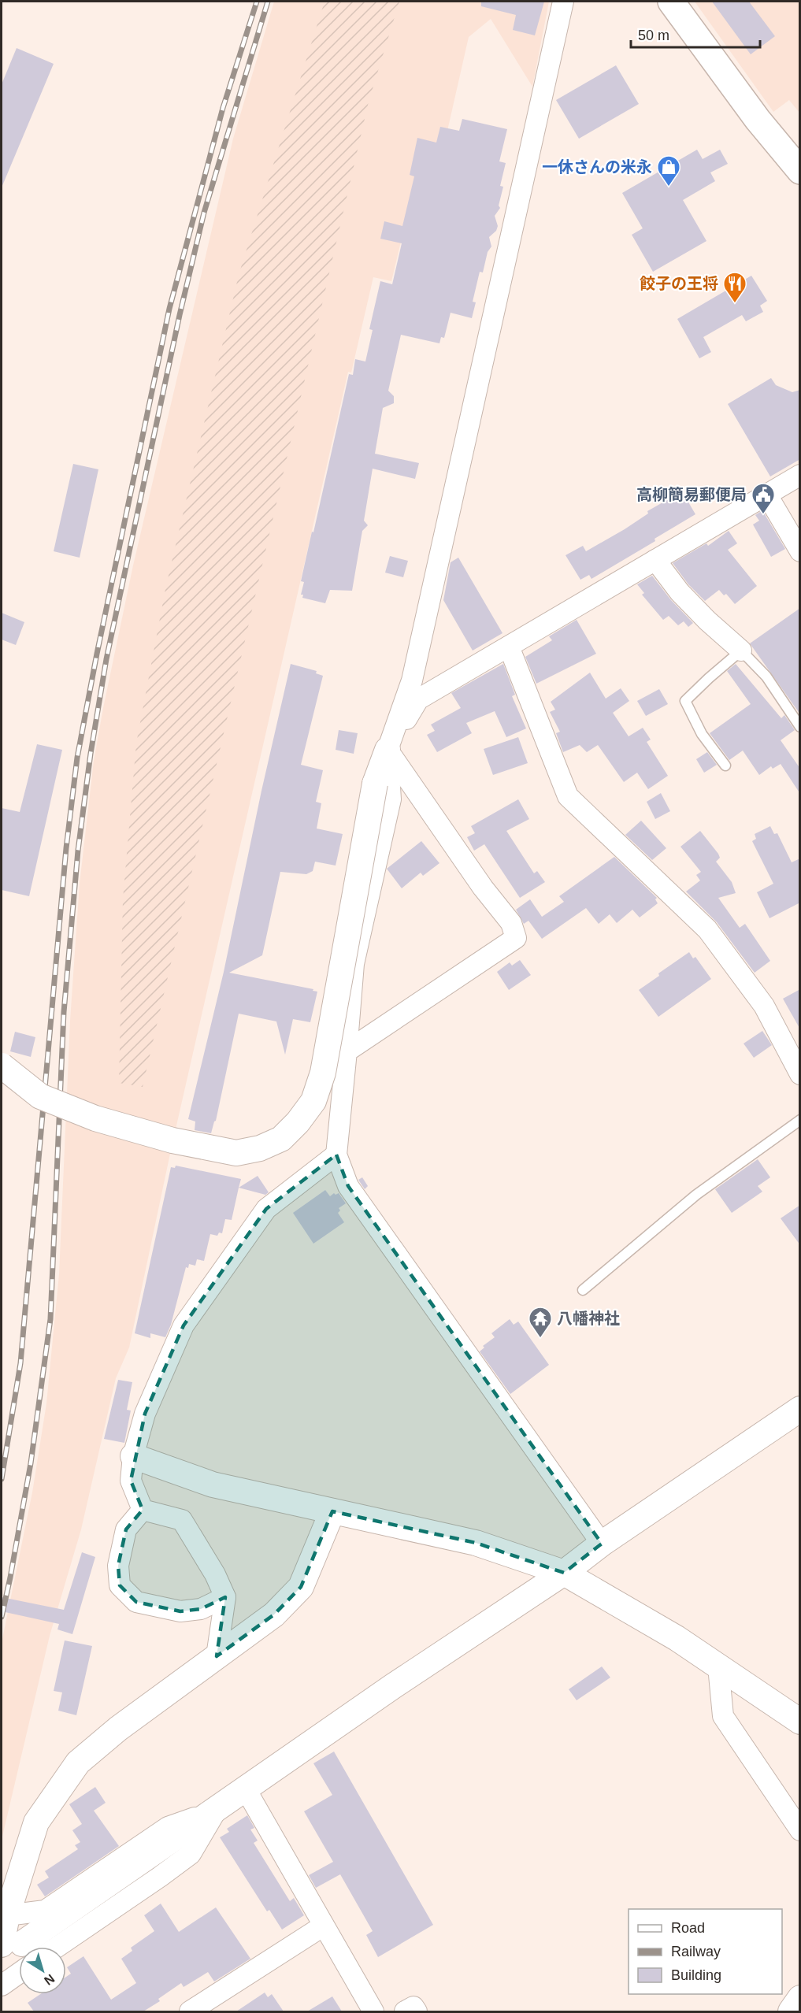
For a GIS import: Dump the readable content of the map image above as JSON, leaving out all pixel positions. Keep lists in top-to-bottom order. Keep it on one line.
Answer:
{"places":{"shop":["一休さんの米永"],"restaurant":["餃子の王将"],"public building":["高柳簡易郵便局"],"temple":["八幡神社"]},"legend":["Road","Railway","Building"],"scale_bar":"50 m","north":"bottom right"}
